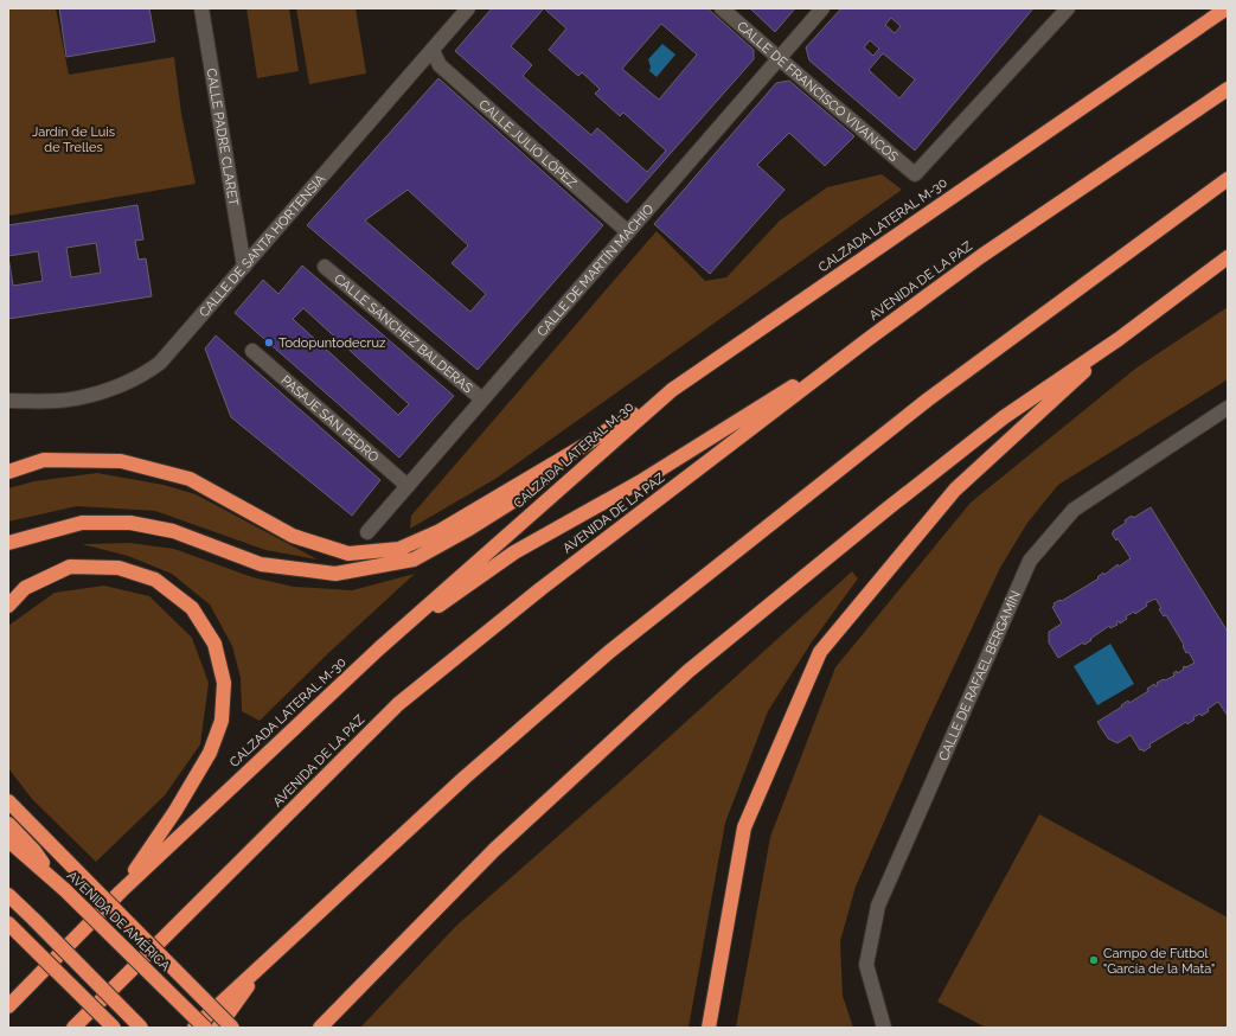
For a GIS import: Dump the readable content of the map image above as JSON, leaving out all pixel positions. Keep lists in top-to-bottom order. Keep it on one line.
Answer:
{"streets":{"highway":["CALZADA LATERAL M-30","AVENIDA DE LA PAZ","AVENIDA DE AMÉRICA"],"street":["CALLE DE FRANCISCO VIVANCOS","CALLE PADRE CLARET","CALLE JULIO LÓPEZ","CALLE DE SANTA HORTENSIA","CALLE DE MARTÍN MACHIO","CALLE SÁNCHEZ BALDERAS","PASAJE SAN PEDRO","CALLE DE RAFAEL BERGAMÍN"]},"crossings":[["CALLE DE FRANCISCO VIVANCOS","CALLE DE MARTÍN MACHIO"],["CALLE PADRE CLARET","CALLE DE SANTA HORTENSIA"],["CALLE JULIO LÓPEZ","CALLE DE SANTA HORTENSIA"],["CALLE JULIO LÓPEZ","CALLE DE MARTÍN MACHIO"],["CALLE DE MARTÍN MACHIO","CALLE SÁNCHEZ BALDERAS"],["CALLE DE MARTÍN MACHIO","PASAJE SAN PEDRO"]],"parks":["Jardín de Luis de Trelles"],"places":["Todopuntodecruz","Campo de Fútbol \"García de la Mata\""]}
